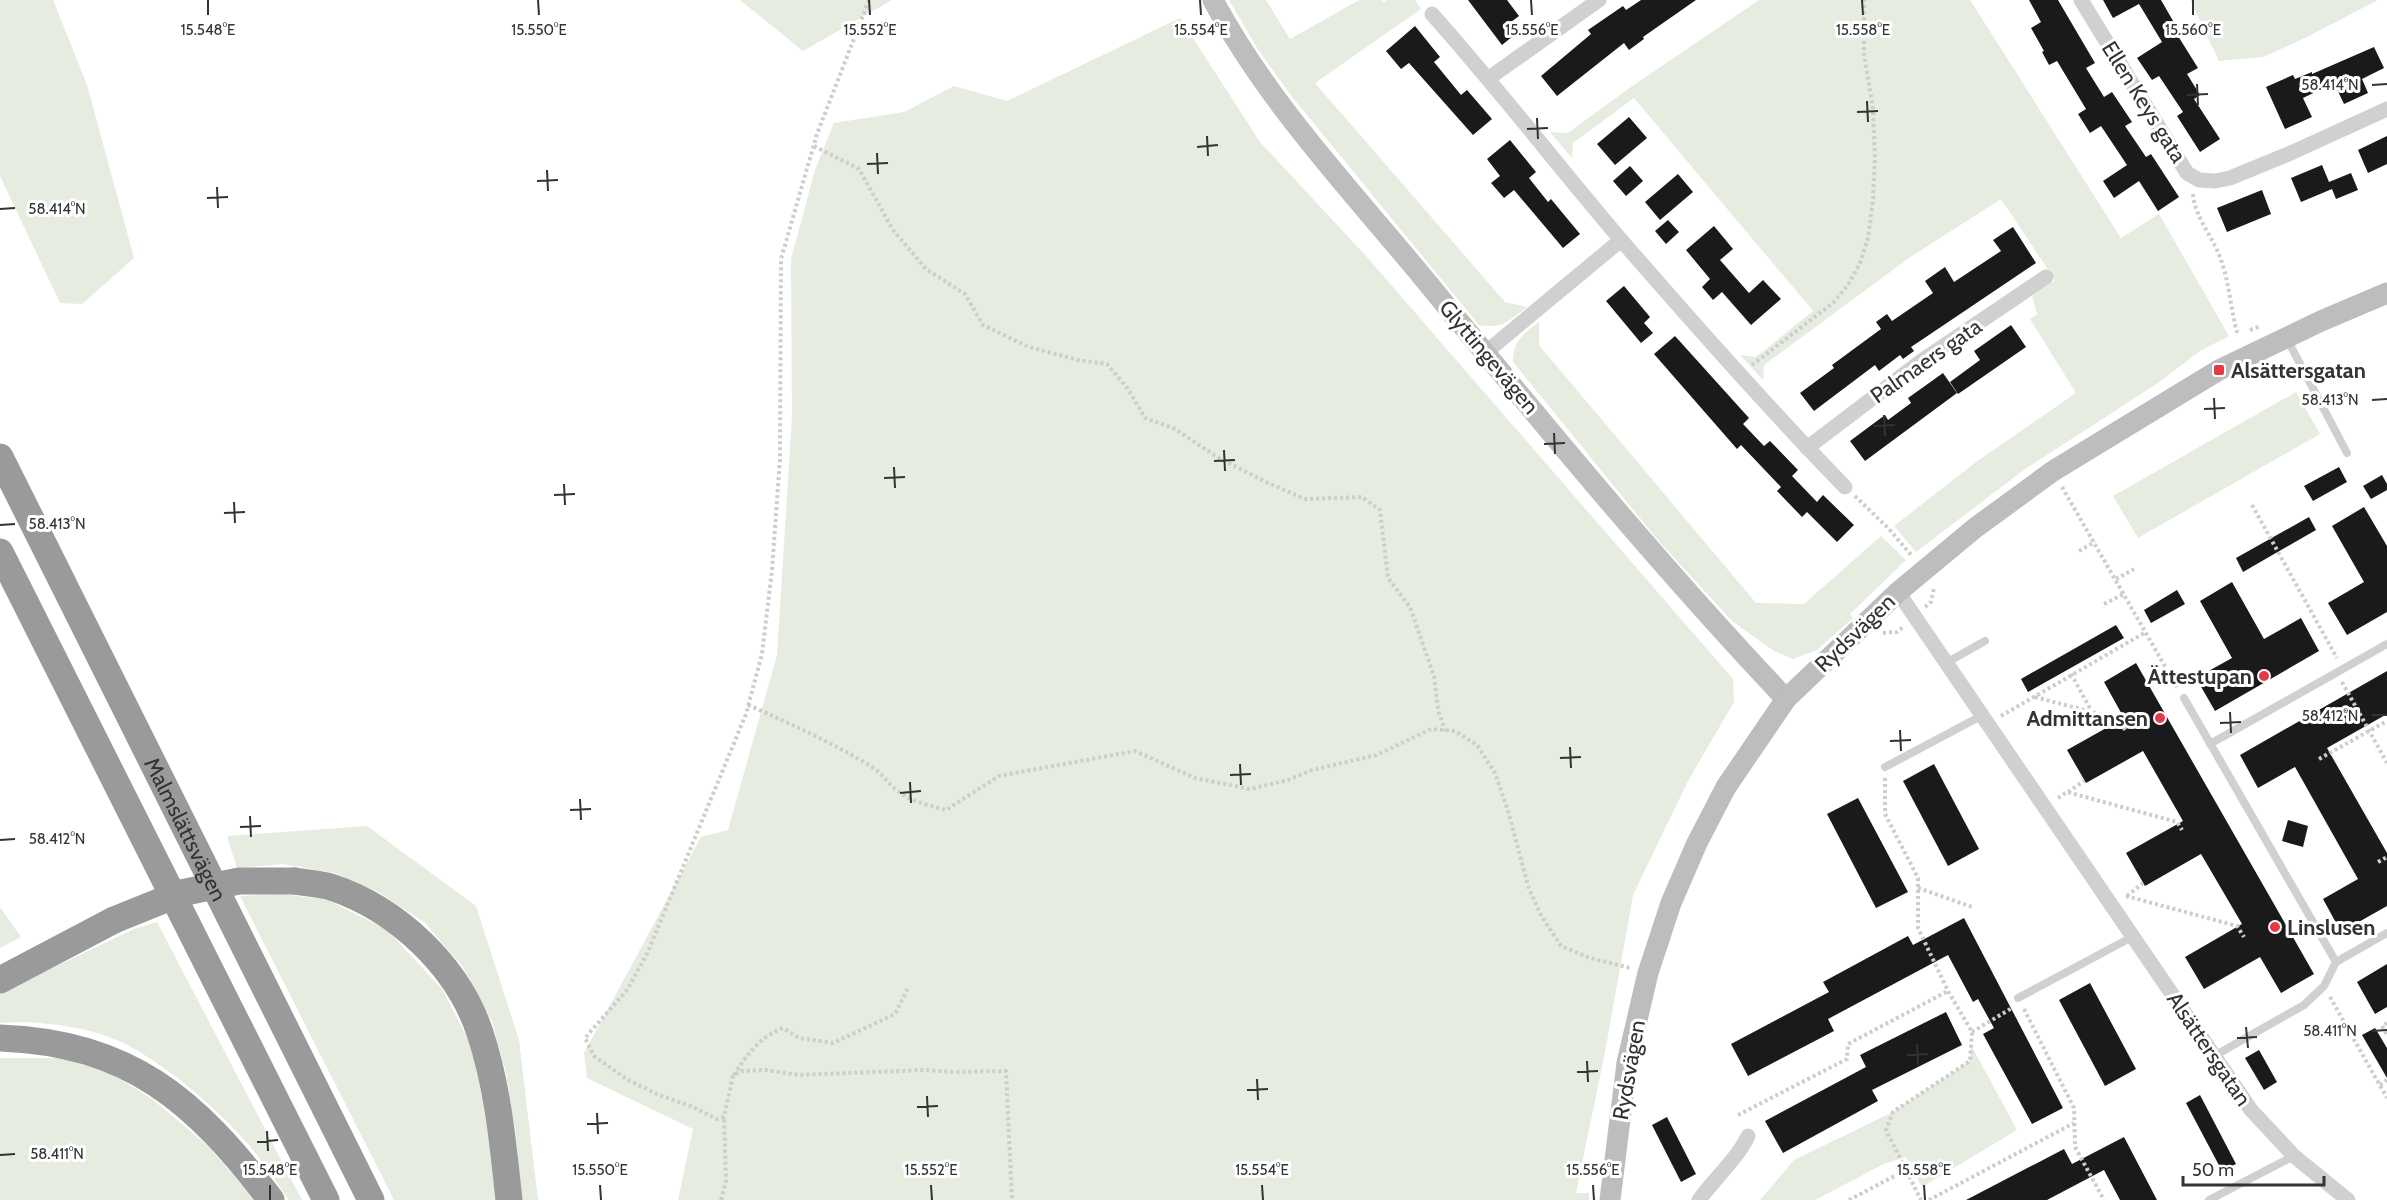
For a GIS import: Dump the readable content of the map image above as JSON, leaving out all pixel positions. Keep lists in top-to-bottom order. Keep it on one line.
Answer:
{"streets":{"highway":["Malmslättsvägen"],"street":["Ellen Keys gata","Glyttingevägen","Palmaers gata","Rydsvägen","Alsättersgatan"]},"crossings":[["Glyttingevägen","Rydsvägen"],["Rydsvägen","Alsättersgatan"]],"places":{"transit":["Alsättersgatan"],"other":["Ättestupan","Admittansen","Linslusen"]},"scale_bar":"50 m","coordinates":["15.548°E","15.550°E","15.552°E","15.554°E","15.556°E","15.558°E","15.560°E","58.414°N","58.413°N","58.412°N","58.411°N"]}
